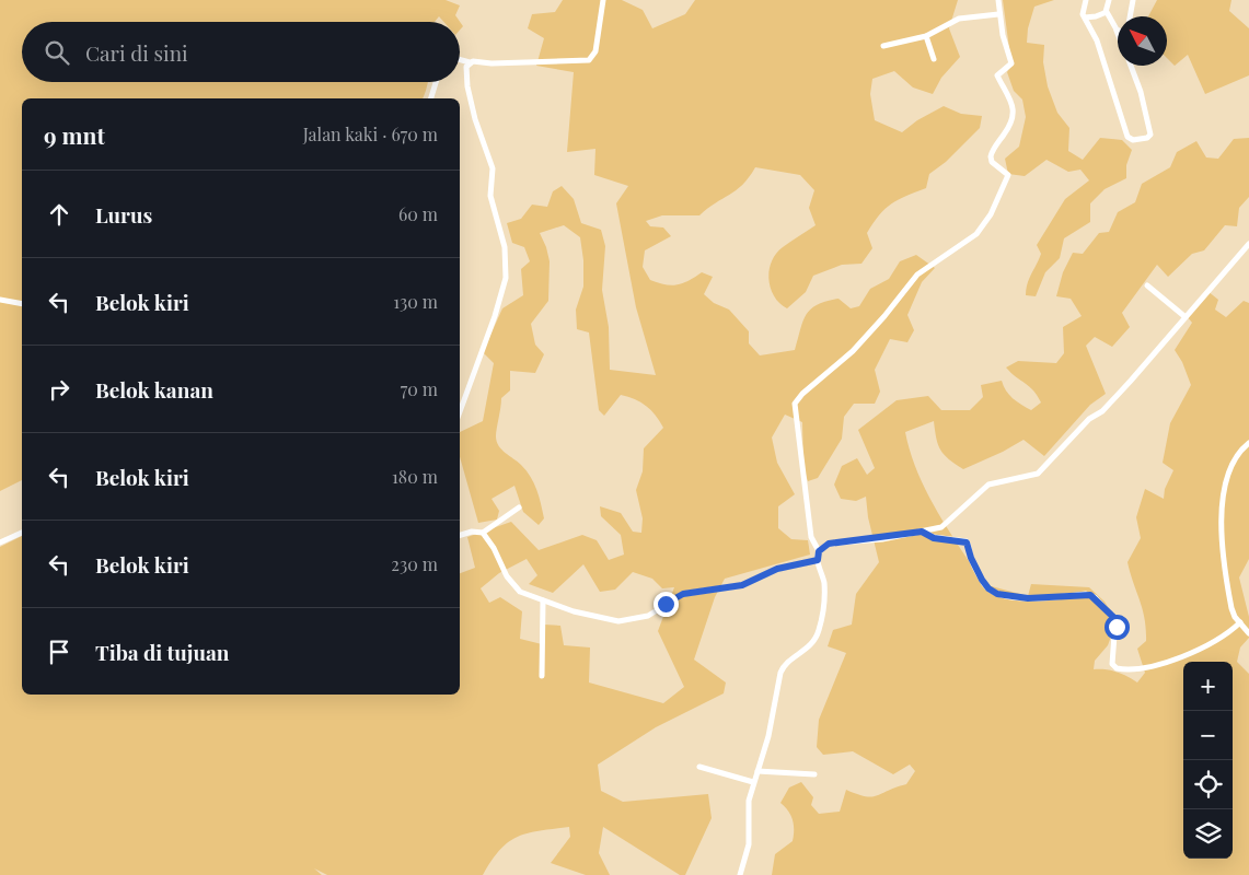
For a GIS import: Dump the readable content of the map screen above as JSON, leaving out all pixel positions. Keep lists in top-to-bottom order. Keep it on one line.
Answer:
{"north":"top left","page":{"search":"Cari di sini","heading":["9 mnt","Jalan kaki · 670 m"],"list":[["Lurus","60 m"],["Belok kiri","130 m"],["Belok kanan","70 m"],["Belok kiri","180 m"],["Belok kiri","230 m"],"Tiba di tujuan"],"map_buttons":["+","−"]}}
